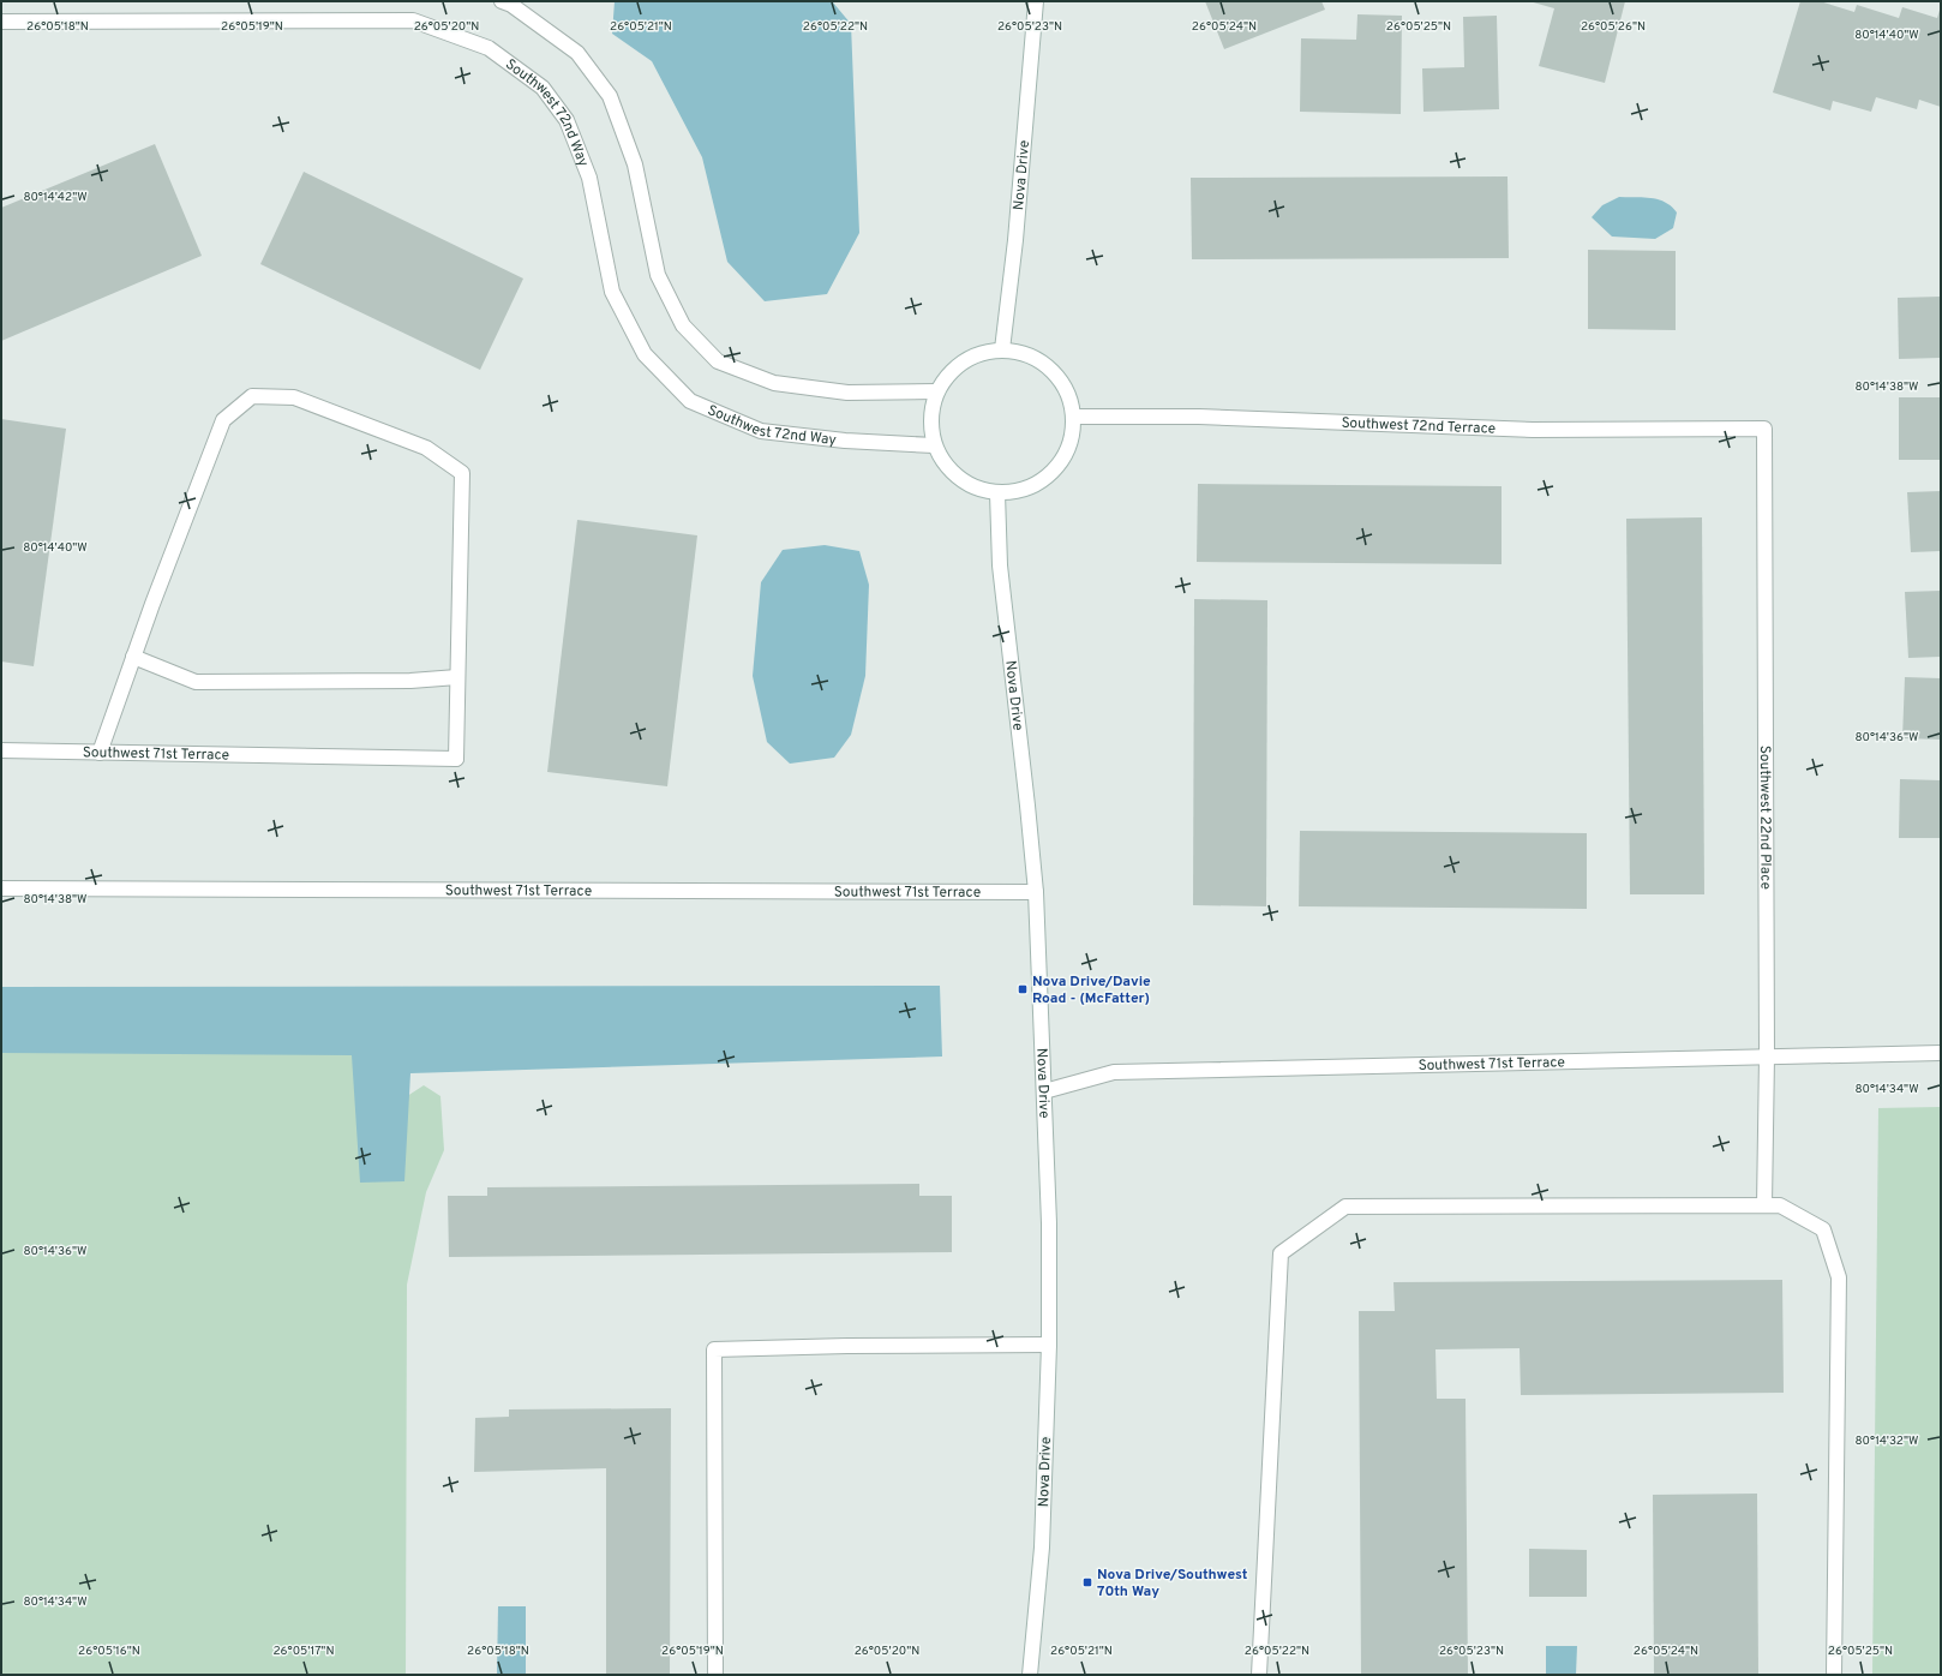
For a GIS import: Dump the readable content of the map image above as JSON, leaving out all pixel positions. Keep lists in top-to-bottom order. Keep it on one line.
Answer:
{"streets":{"street":["Southwest 72nd Way","Nova Drive","Southwest 72nd Terrace","Southwest 71st Terrace","Southwest 22nd Place"]},"crossings":[["Southwest 72nd Way","Nova Drive"],["Southwest 72nd Way","Southwest 72nd Terrace"],["Nova Drive","Southwest 72nd Terrace"],["Nova Drive","Southwest 71st Terrace"],["Southwest 72nd Terrace","Southwest 22nd Place"],["Southwest 71st Terrace","Southwest 22nd Place"]],"places":{"transit":["Nova Drive/Davie Road - (McFatter)","Nova Drive/Southwest 70th Way"]},"coordinates":["26°05'18\"N","26°05'19\"N","26°05'20\"N","26°05'21\"N","26°05'22\"N","26°05'23\"N","26°05'24\"N","26°05'25\"N","26°05'26\"N","80°14'40\"W","80°14'42\"W","80°14'38\"W","80°14'36\"W","80°14'34\"W","80°14'32\"W","26°05'16\"N","26°05'17\"N"]}
